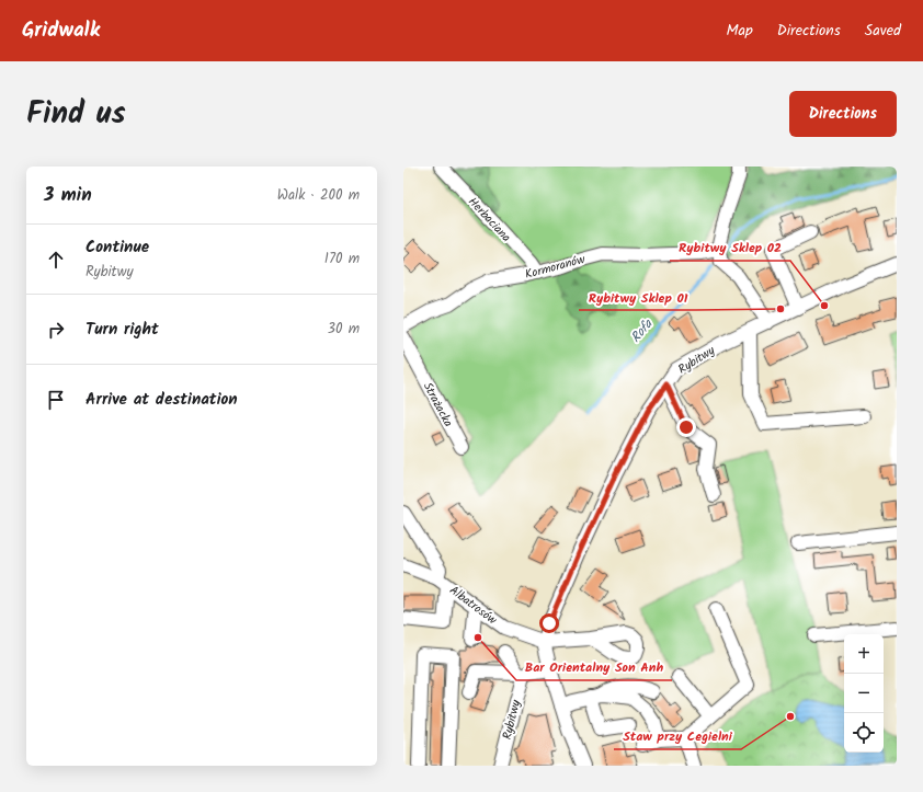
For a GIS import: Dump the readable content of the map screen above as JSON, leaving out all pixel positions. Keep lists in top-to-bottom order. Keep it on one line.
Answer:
{"streets":{"street":["Herbaciana","Kormoranów","Rybitwy","Strażacka","Albatrosów"]},"crossings":[["Herbaciana","Kormoranów"],["Rybitwy","Albatrosów"]],"water":["Rofa"],"places":["Rybitwy Sklep 02","Rybitwy Sklep 01","Bar Orientalny Son Anh","Staw przy Cegielni"],"page":{"header":"Gridwalk","nav":["Map","Directions","Saved"],"title":"Find us","buttons":"Directions","heading":["3 min","Walk · 200 m"],"list":[["Continue","Rybitwy","170 m"],["Turn right","30 m"],"Arrive at destination"],"map_buttons":["+","−"]}}
